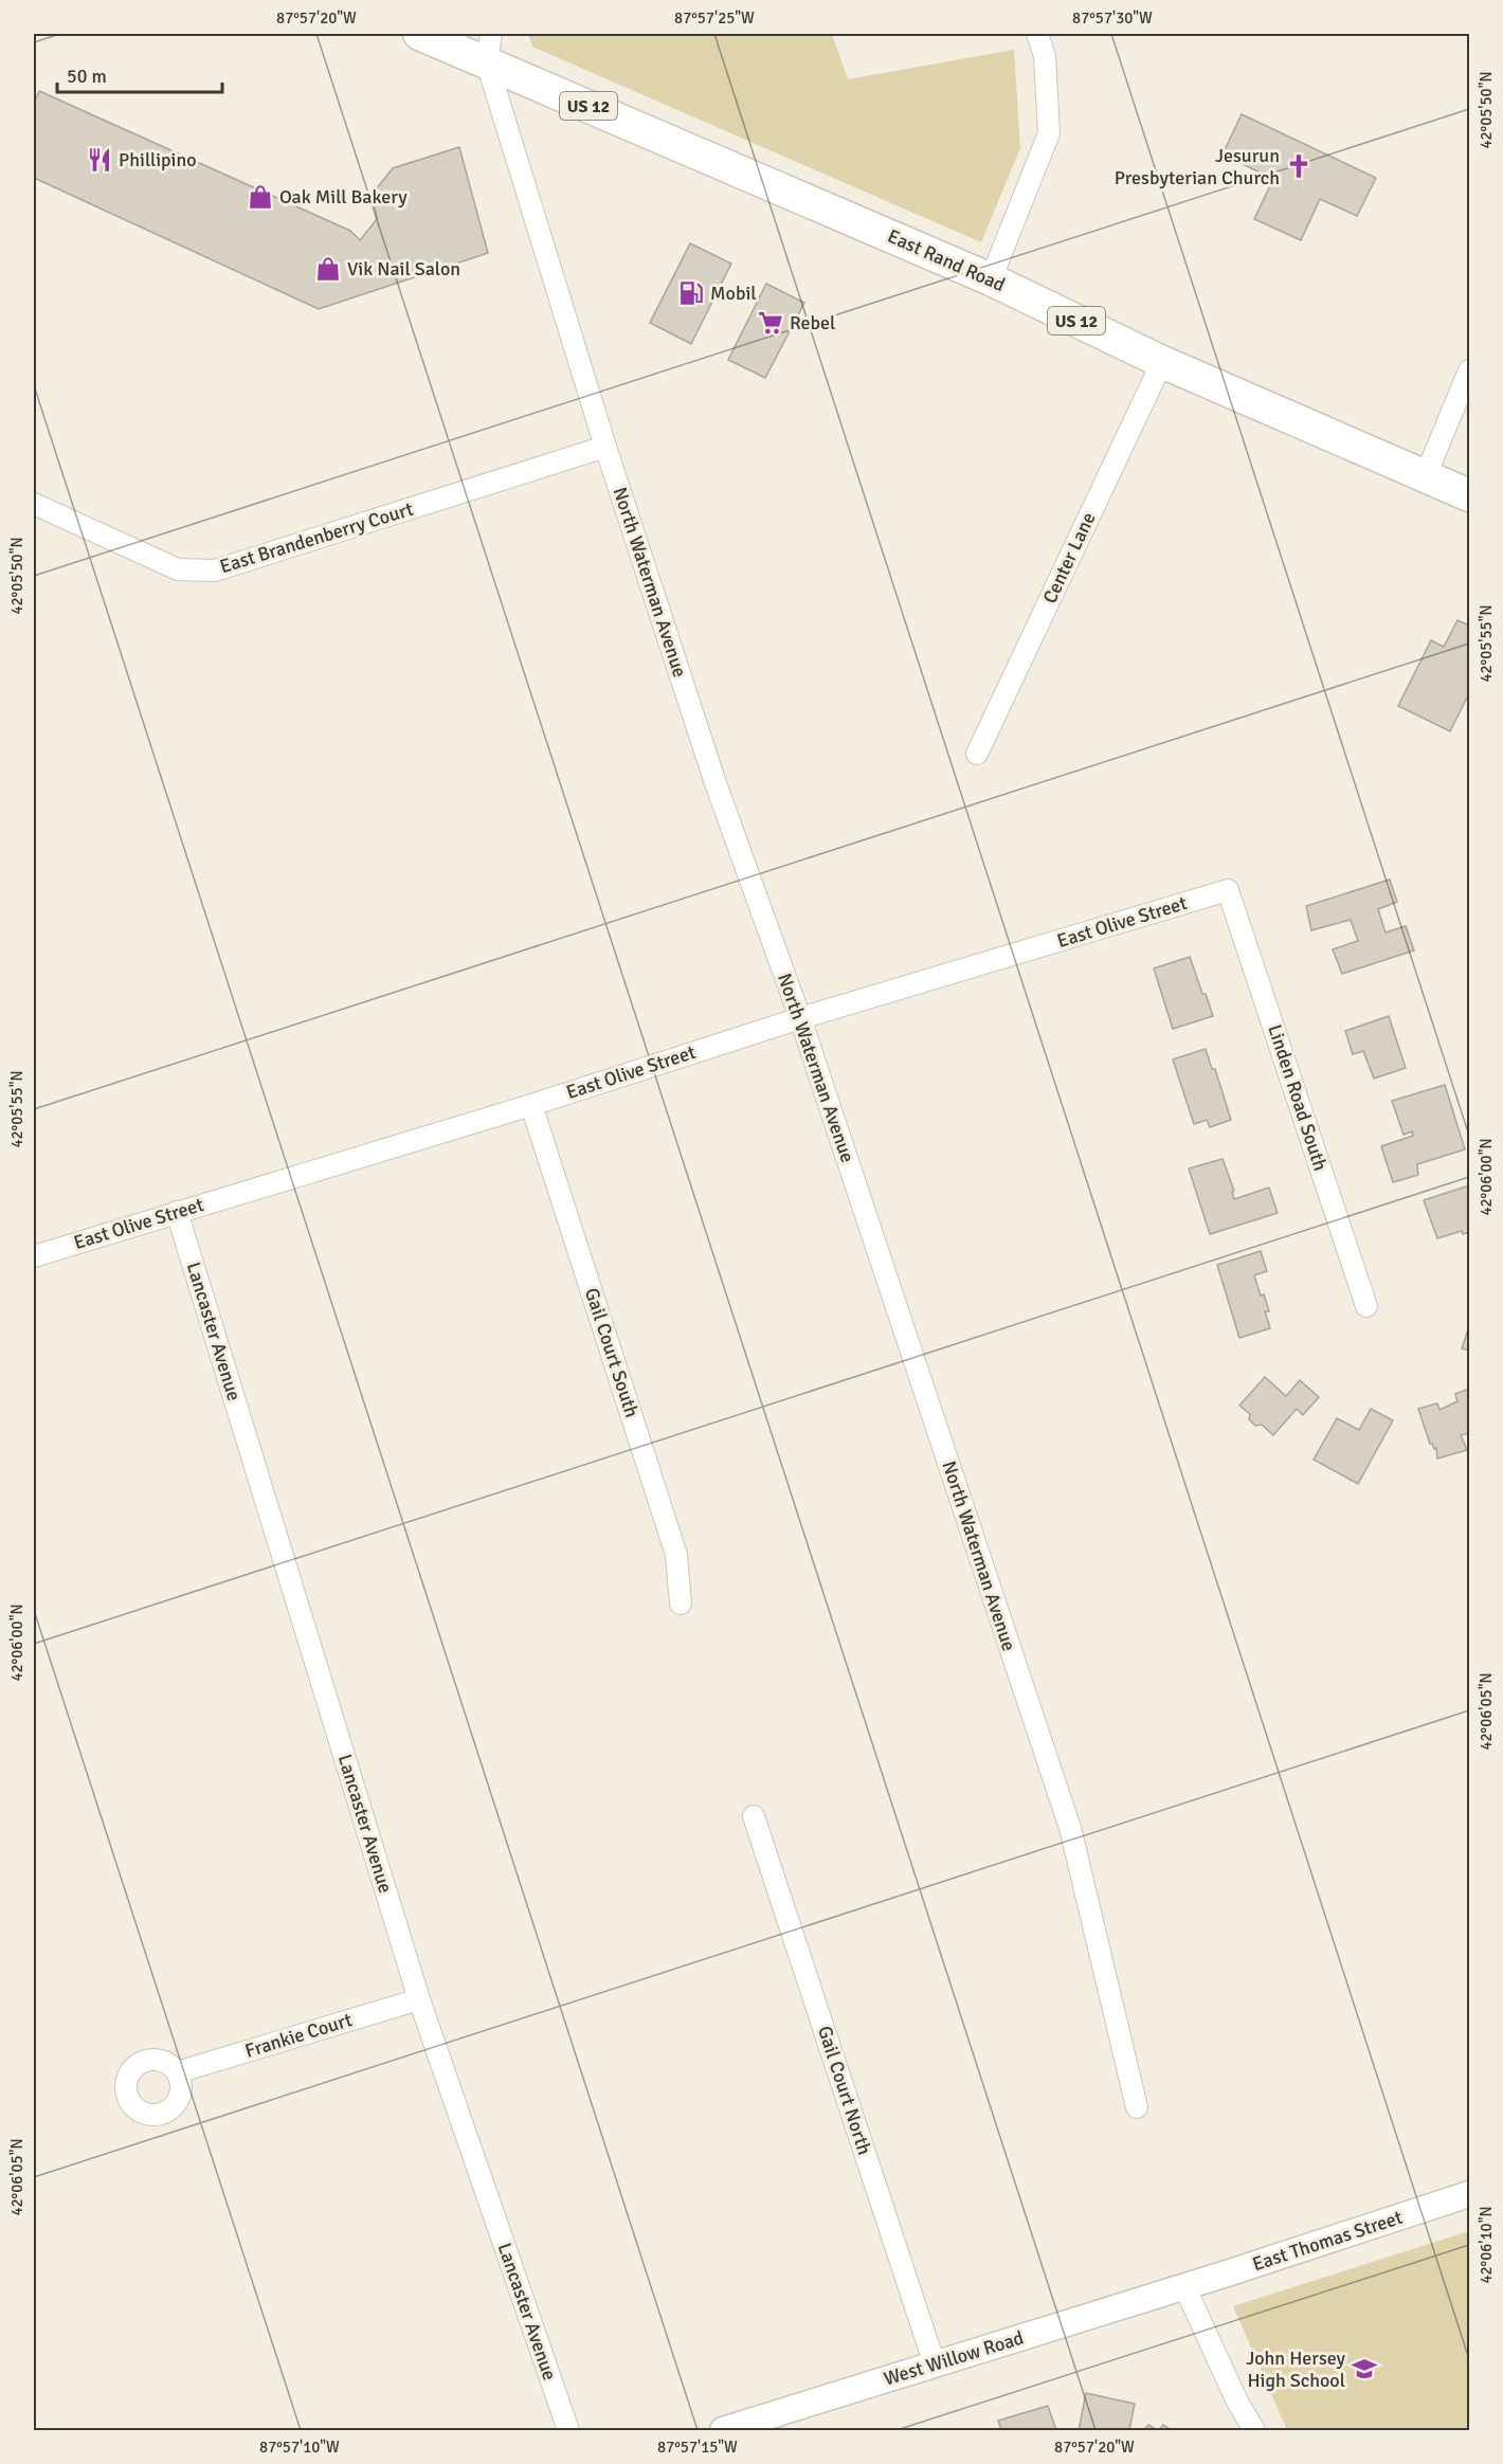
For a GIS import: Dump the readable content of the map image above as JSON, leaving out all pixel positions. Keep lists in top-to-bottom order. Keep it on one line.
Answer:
{"streets":{"main road":["US 12","East Rand Road"],"street":["East Brandenberry Court","Center Lane","North Waterman Avenue","East Olive Street","Linden Road South","Lancaster Avenue","Gail Court South","Frankie Court","Gail Court North","East Thomas Street","West Willow Road"]},"crossings":[["East Rand Road","Center Lane"],["East Rand Road","North Waterman Avenue"],["East Brandenberry Court","North Waterman Avenue"],["North Waterman Avenue","East Olive Street"],["East Olive Street","Linden Road South"],["East Olive Street","Lancaster Avenue"],["East Olive Street","Gail Court South"],["Lancaster Avenue","Frankie Court"],["Gail Court North","West Willow Road"],["East Thomas Street","West Willow Road"]],"places":{"restaurant":["Phillipino"],"church":["Jesurun Presbyterian Church"],"shop":["Oak Mill Bakery","Vik Nail Salon"],"fuel station":["Mobil"],"supermarket":["Rebel"],"school or university":["John Hersey High School"]},"scale_bar":"50 m","coordinates":["87°57'20\"W","87°57'25\"W","87°57'30\"W","42°05'50\"N","42°05'55\"N","42°06'00\"N","42°06'05\"N","42°06'10\"N","87°57'10\"W","87°57'15\"W"]}
